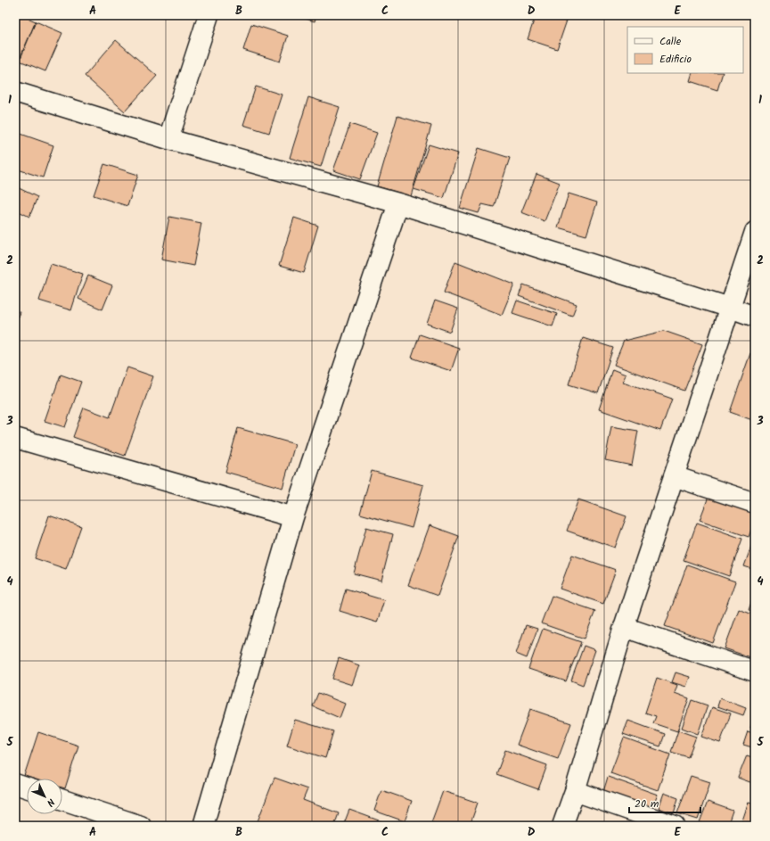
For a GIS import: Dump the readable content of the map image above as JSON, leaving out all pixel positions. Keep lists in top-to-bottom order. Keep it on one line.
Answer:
{"legend":["Calle","Edificio"],"scale_bar":"20 m","north":"bottom right","grid":{"columns":["A","B","C","D","E"],"rows":["1","2","3","4","5"]}}
